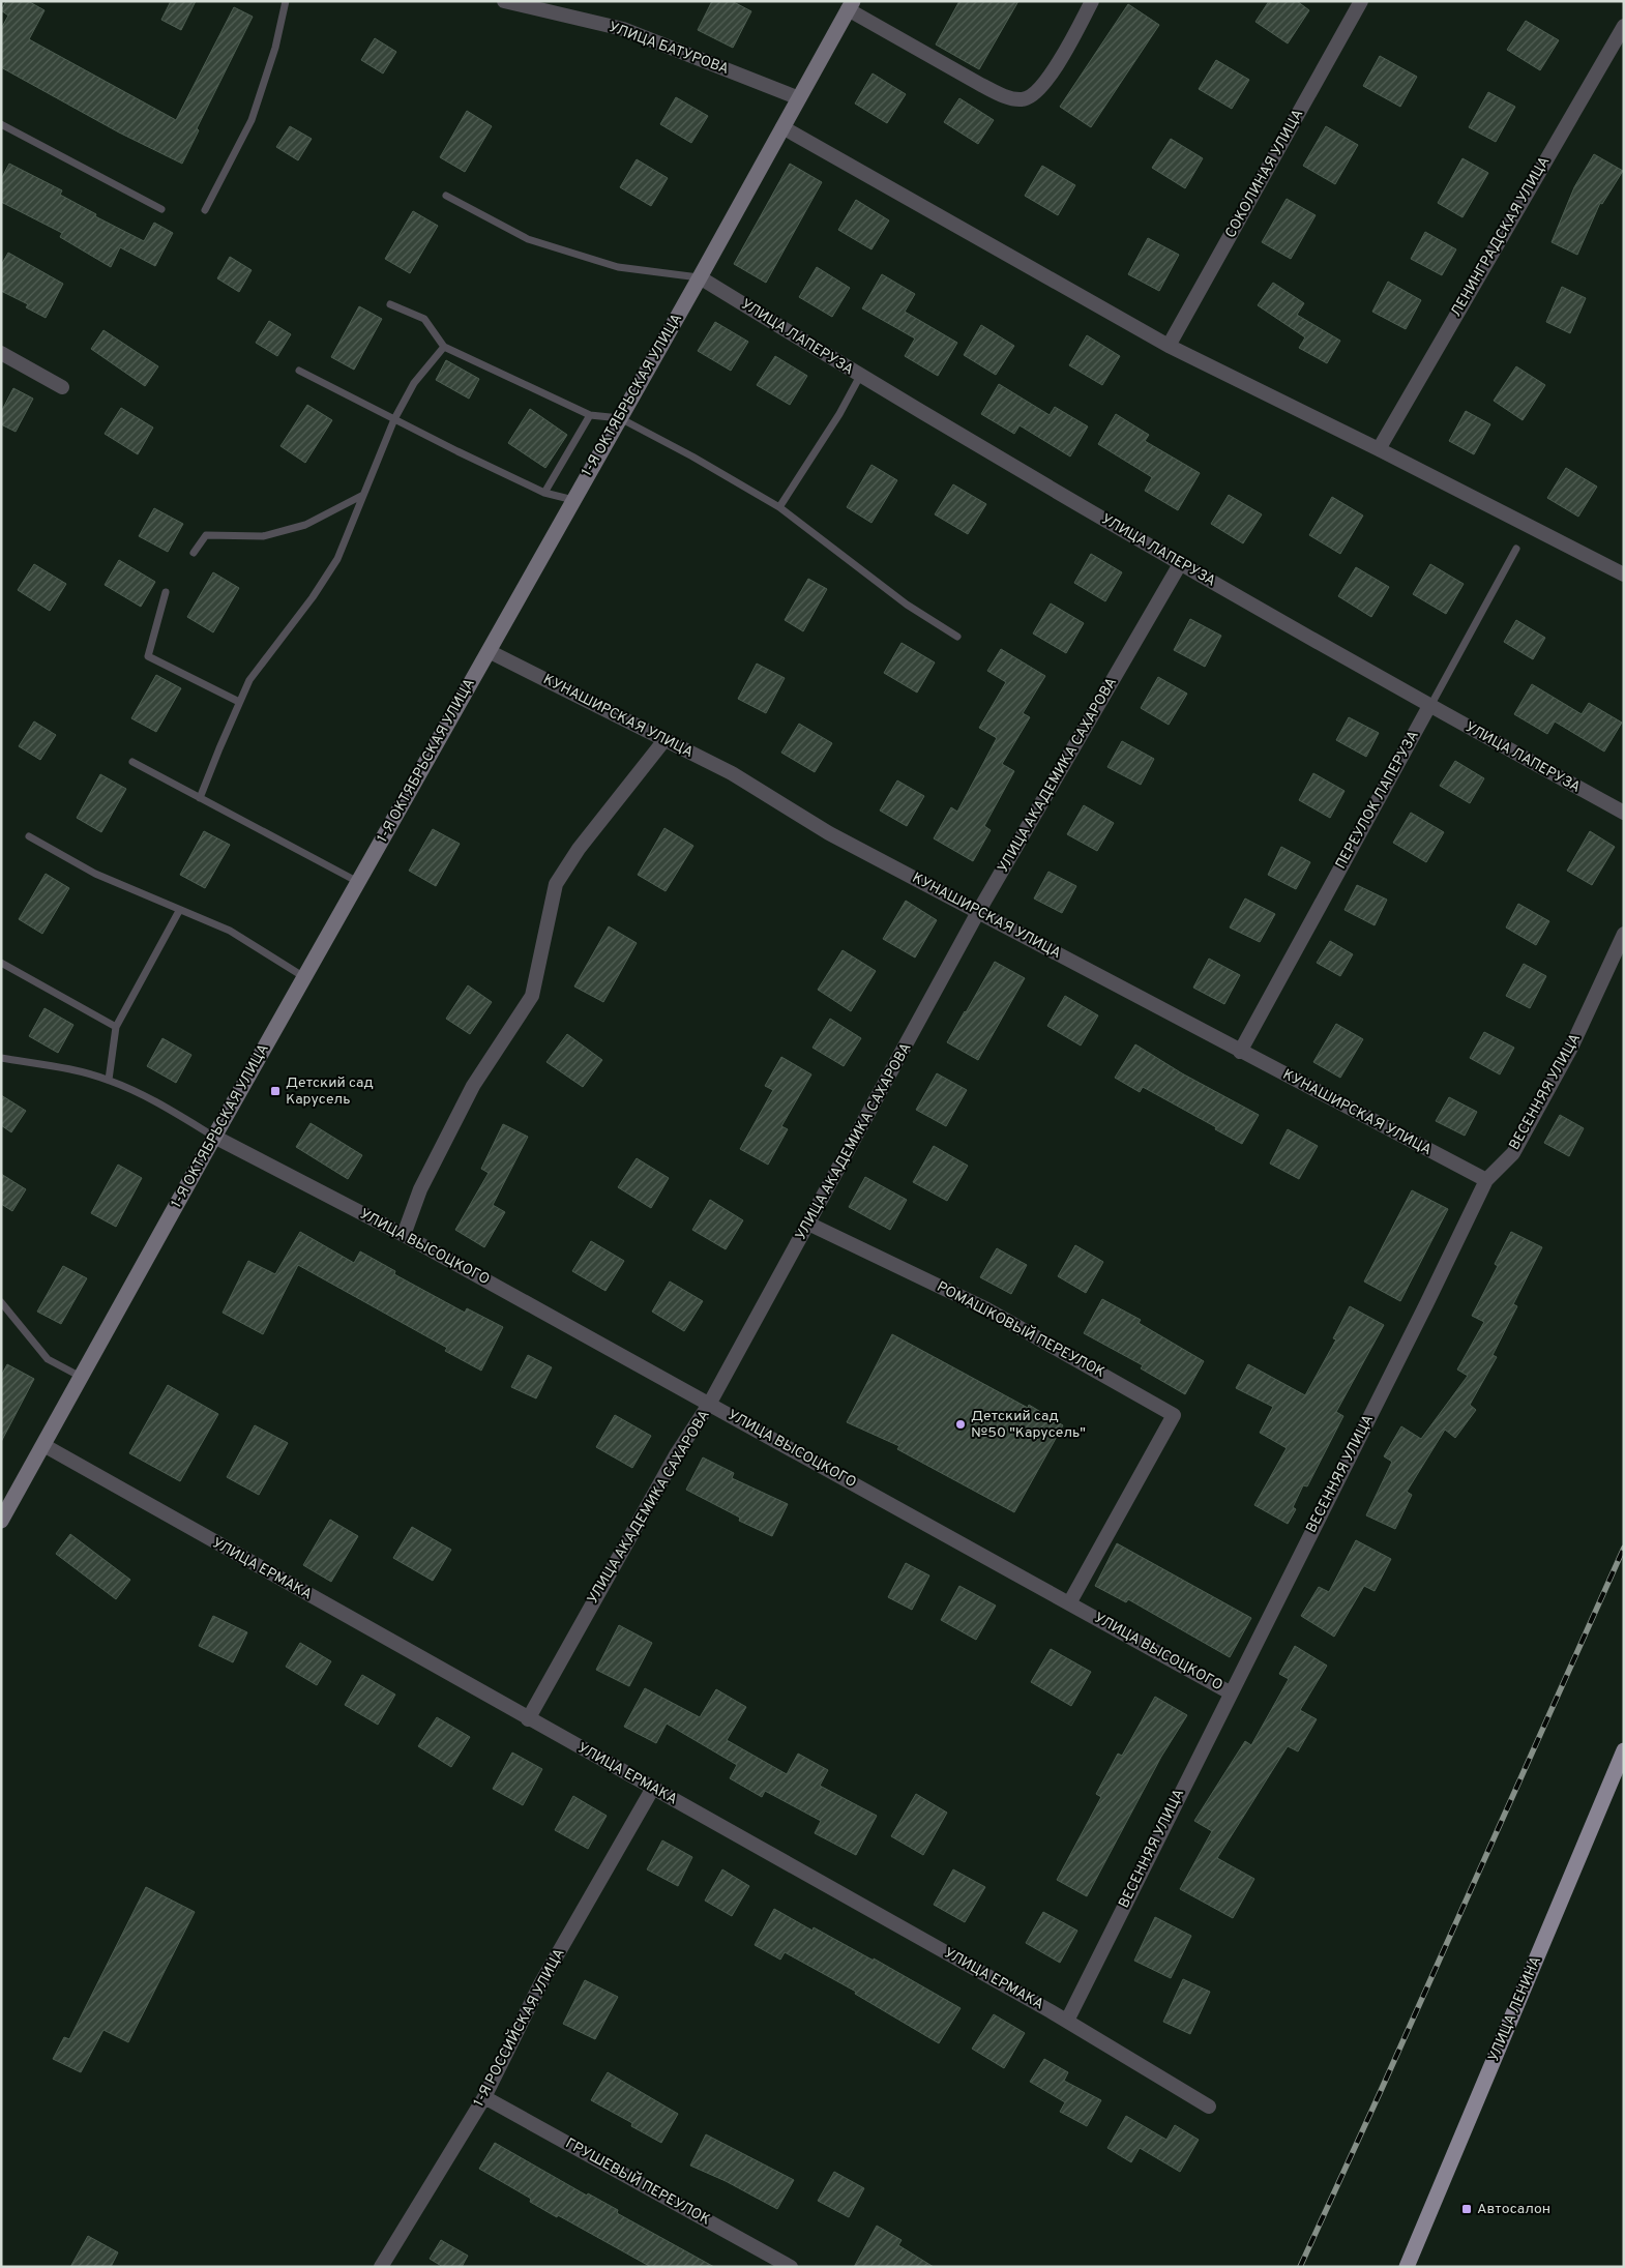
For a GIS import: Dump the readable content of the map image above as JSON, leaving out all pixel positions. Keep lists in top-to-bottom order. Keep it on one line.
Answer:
{"streets":{"main road":["УЛИЦА ЛЕНИНА"],"street":["УЛИЦА БАТУРОВА","СОКОЛИНАЯ УЛИЦА","ЛЕНИНГРАДСКАЯ УЛИЦА","УЛИЦА ЛАПЕРУЗА","1-Я ОКТЯБРЬСКАЯ УЛИЦА","КУНАШИРСКАЯ УЛИЦА","УЛИЦА АКАДЕМИКА САХАРОВА","ПЕРЕУЛОК ЛАПЕРУЗА","ВЕСЕННЯЯ УЛИЦА","УЛИЦА ВЫСОЦКОГО","РОМАШКОВЫЙ ПЕРЕУЛОК","УЛИЦА ЕРМАКА","1-Я РОССИЙСКАЯ УЛИЦА","ГРУШЕВЫЙ ПЕРЕУЛОК"]},"crossings":[["УЛИЦА БАТУРОВА","1-Я ОКТЯБРЬСКАЯ УЛИЦА"],["УЛИЦА ЛАПЕРУЗА","1-Я ОКТЯБРЬСКАЯ УЛИЦА"],["УЛИЦА ЛАПЕРУЗА","УЛИЦА АКАДЕМИКА САХАРОВА"],["УЛИЦА ЛАПЕРУЗА","ПЕРЕУЛОК ЛАПЕРУЗА"],["1-Я ОКТЯБРЬСКАЯ УЛИЦА","КУНАШИРСКАЯ УЛИЦА"],["1-Я ОКТЯБРЬСКАЯ УЛИЦА","УЛИЦА ВЫСОЦКОГО"],["1-Я ОКТЯБРЬСКАЯ УЛИЦА","УЛИЦА ЕРМАКА"],["КУНАШИРСКАЯ УЛИЦА","УЛИЦА АКАДЕМИКА САХАРОВА"],["КУНАШИРСКАЯ УЛИЦА","ПЕРЕУЛОК ЛАПЕРУЗА"],["КУНАШИРСКАЯ УЛИЦА","ВЕСЕННЯЯ УЛИЦА"],["УЛИЦА АКАДЕМИКА САХАРОВА","УЛИЦА ВЫСОЦКОГО"],["УЛИЦА АКАДЕМИКА САХАРОВА","РОМАШКОВЫЙ ПЕРЕУЛОК"],["УЛИЦА АКАДЕМИКА САХАРОВА","УЛИЦА ЕРМАКА"],["ВЕСЕННЯЯ УЛИЦА","УЛИЦА ВЫСОЦКОГО"],["ВЕСЕННЯЯ УЛИЦА","УЛИЦА ЕРМАКА"],["УЛИЦА ВЫСОЦКОГО","РОМАШКОВЫЙ ПЕРЕУЛОК"],["УЛИЦА ЕРМАКА","1-Я РОССИЙСКАЯ УЛИЦА"],["1-Я РОССИЙСКАЯ УЛИЦА","ГРУШЕВЫЙ ПЕРЕУЛОК"]],"places":{"transit":["Детский сад Карусель","Автосалон"],"other":["Детский сад №50 \"Карусель\""]}}
